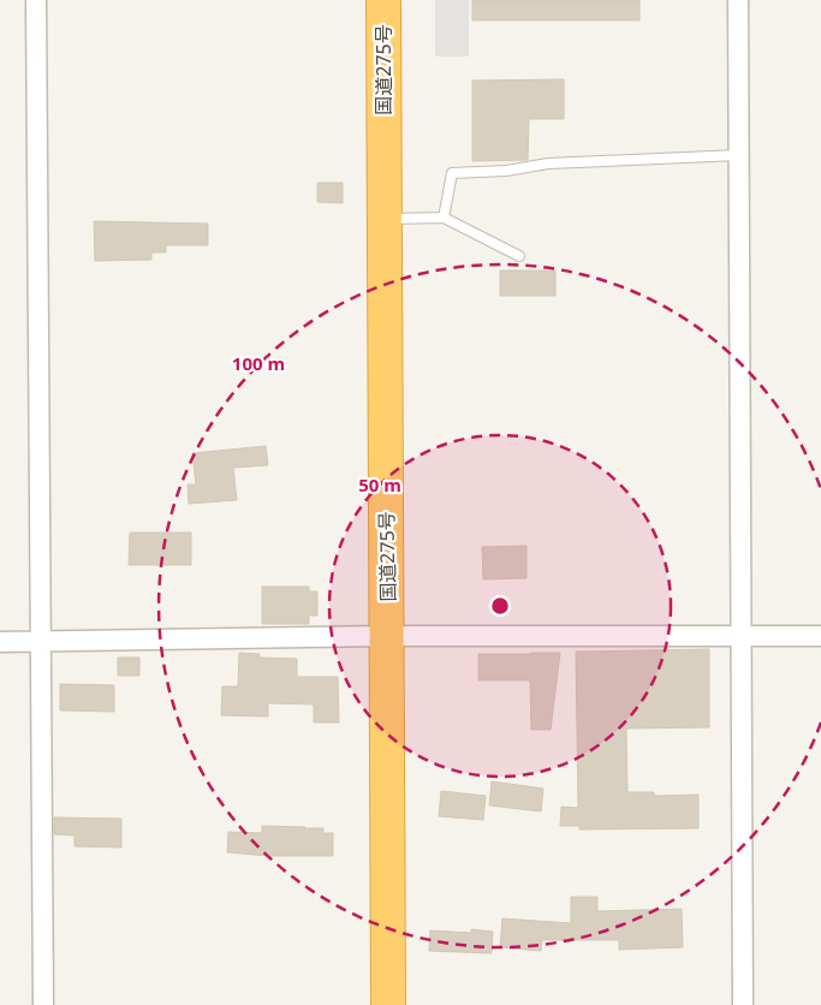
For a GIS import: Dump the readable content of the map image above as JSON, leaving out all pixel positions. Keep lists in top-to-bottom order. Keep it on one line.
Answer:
{"streets":{"highway":["国道275号"]},"rings":["100 m","50 m"]}
